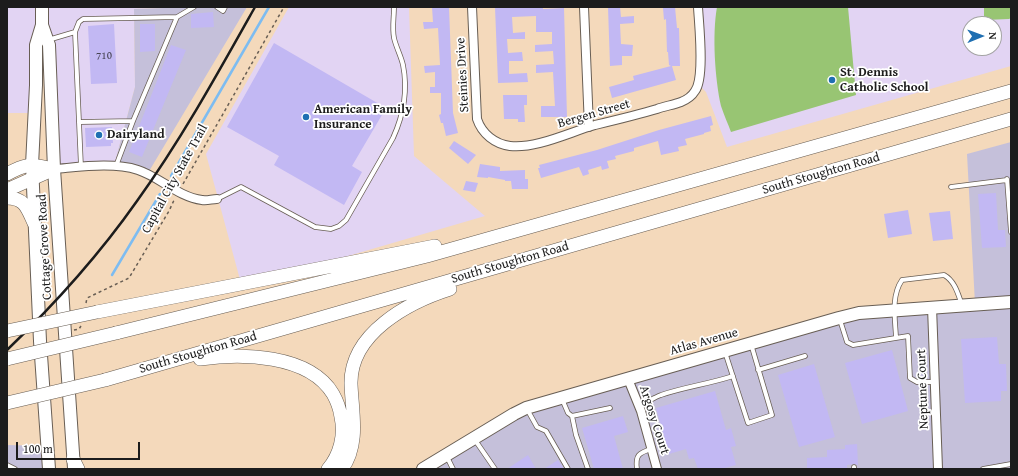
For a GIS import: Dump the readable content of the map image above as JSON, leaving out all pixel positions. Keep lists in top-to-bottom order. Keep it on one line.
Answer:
{"streets":{"main road":["South Stoughton Road"],"street":["Steinies Drive","Bergen Street","Cottage Grove Road","Atlas Avenue","Neptune Court","Argosy Court"],"path":["Capital City State Trail"]},"crossings":[["Steinies Drive","Bergen Street"],["Atlas Avenue","Neptune Court"],["Atlas Avenue","Argosy Court"]],"places":["St. Dennis Catholic School","American Family Insurance","Dairyland"],"house_numbers":["710"],"scale_bar":"100 m","north":"right"}
